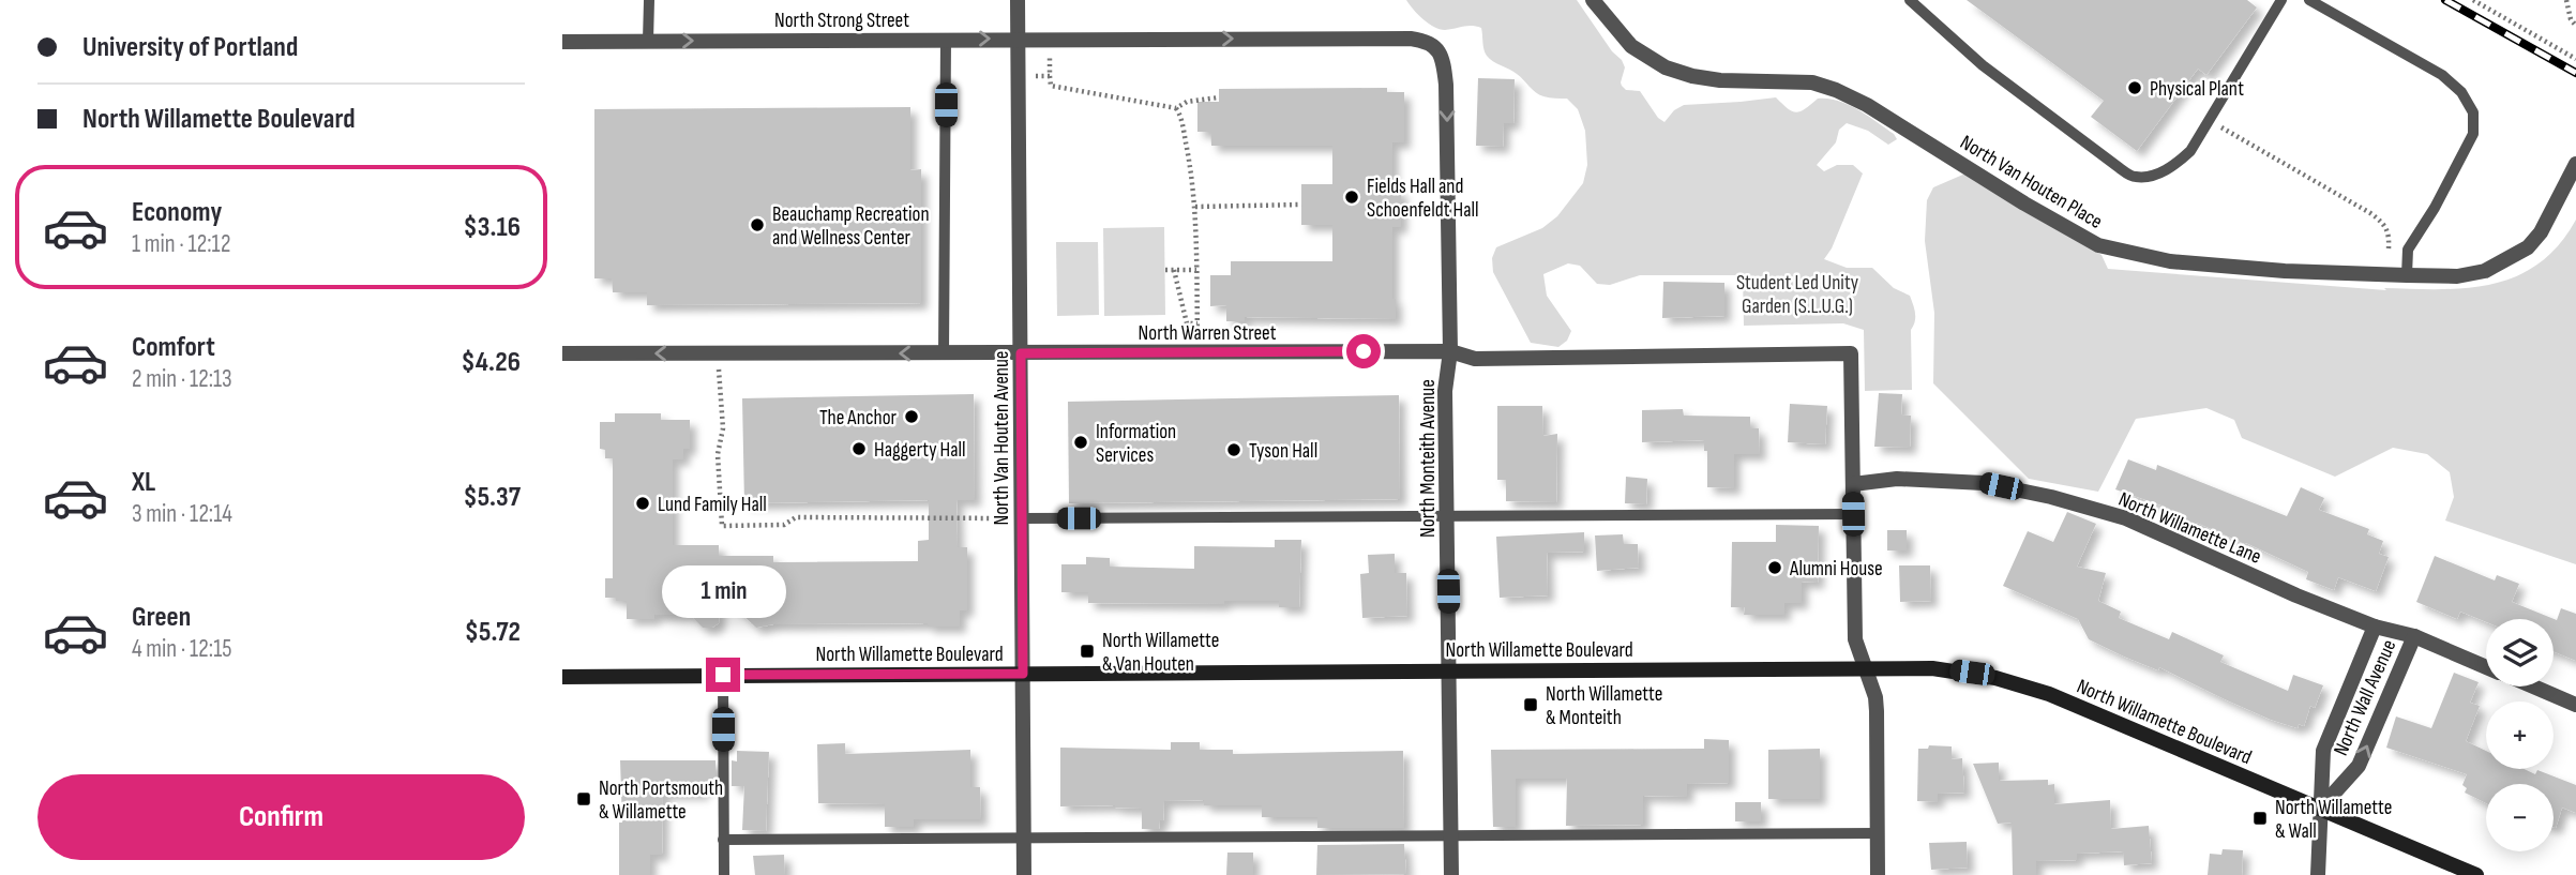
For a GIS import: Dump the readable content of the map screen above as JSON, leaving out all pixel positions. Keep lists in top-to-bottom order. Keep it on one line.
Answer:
{"streets":{"main road":["North Willamette Boulevard"],"street":["North Strong Street","North Van Houten Place","North Warren Street","North Van Houten Avenue","North Monteith Avenue","North Willamette Lane","North Wall Avenue"]},"crossings":[["North Strong Street","North Van Houten Avenue"],["North Strong Street","North Monteith Avenue"],["North Warren Street","North Van Houten Avenue"],["North Warren Street","North Monteith Avenue"],["North Warren Street","North Willamette Lane"],["North Van Houten Avenue","North Willamette Boulevard"],["North Monteith Avenue","North Willamette Boulevard"],["North Willamette Lane","North Wall Avenue"],["North Willamette Boulevard","North Wall Avenue"]],"one_way":["North Strong Street","North Monteith Avenue"],"parks":["Student Led Unity Garden (S.L.U.G.)"],"places":{"other":["Physical Plant","Fields Hall and Schoenfeldt Hall","Beauchamp Recreation and Wellness Center","The Anchor","Information Services","Haggerty Hall","Tyson Hall","Lund Family Hall","Alumni House"],"transit":["North Willamette & Van Houten","North Willamette & Monteith","North Portsmouth & Willamette","North Willamette & Wall"]},"page":{"banner":["University of Portland","North Willamette Boulevard"],"list":[{"name":"Economy","note":"1 min · 12:12","value":"$3.16"},{"name":"Comfort","note":"2 min · 12:13","value":"$4.26"},{"name":"XL","note":"3 min · 12:14","value":"$5.37"},{"name":"Green","note":"4 min · 12:15","value":"$5.72"}],"bubble":"1 min","map_buttons":["+","−"],"buttons":"Confirm"}}
